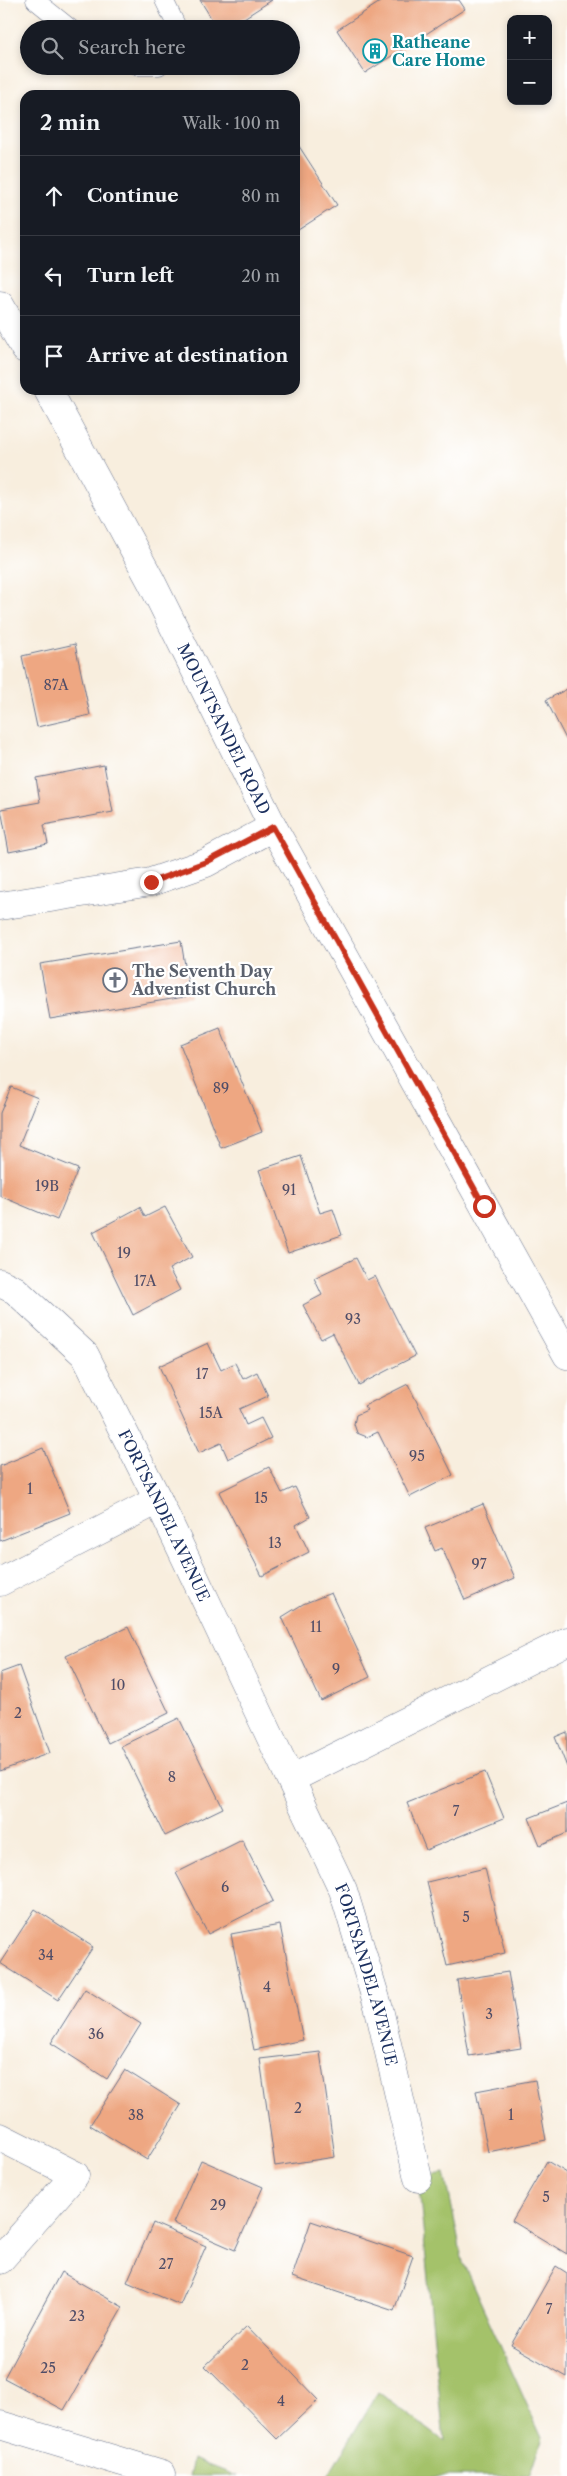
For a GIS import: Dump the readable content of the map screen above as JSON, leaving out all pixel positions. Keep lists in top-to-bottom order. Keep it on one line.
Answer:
{"streets":{"street":["MOUNTSANDEL ROAD","FORTSANDEL AVENUE"]},"places":{"building":["Ratheane Care Home"],"church":["The Seventh Day Adventist Church"]},"house_numbers":["87A","89","19B","91","19","17A","93","17","15A","95","1","15","13","97","11","9","10","2","8","7","6","5","34","4","3","36","2","38","1","5","29","27","7","23","2","25","4"],"page":{"map_buttons":["+","−"],"search":"Search here","heading":["2 min","Walk · 100 m"],"list":[["Continue","80 m"],["Turn left","20 m"],"Arrive at destination"]}}
